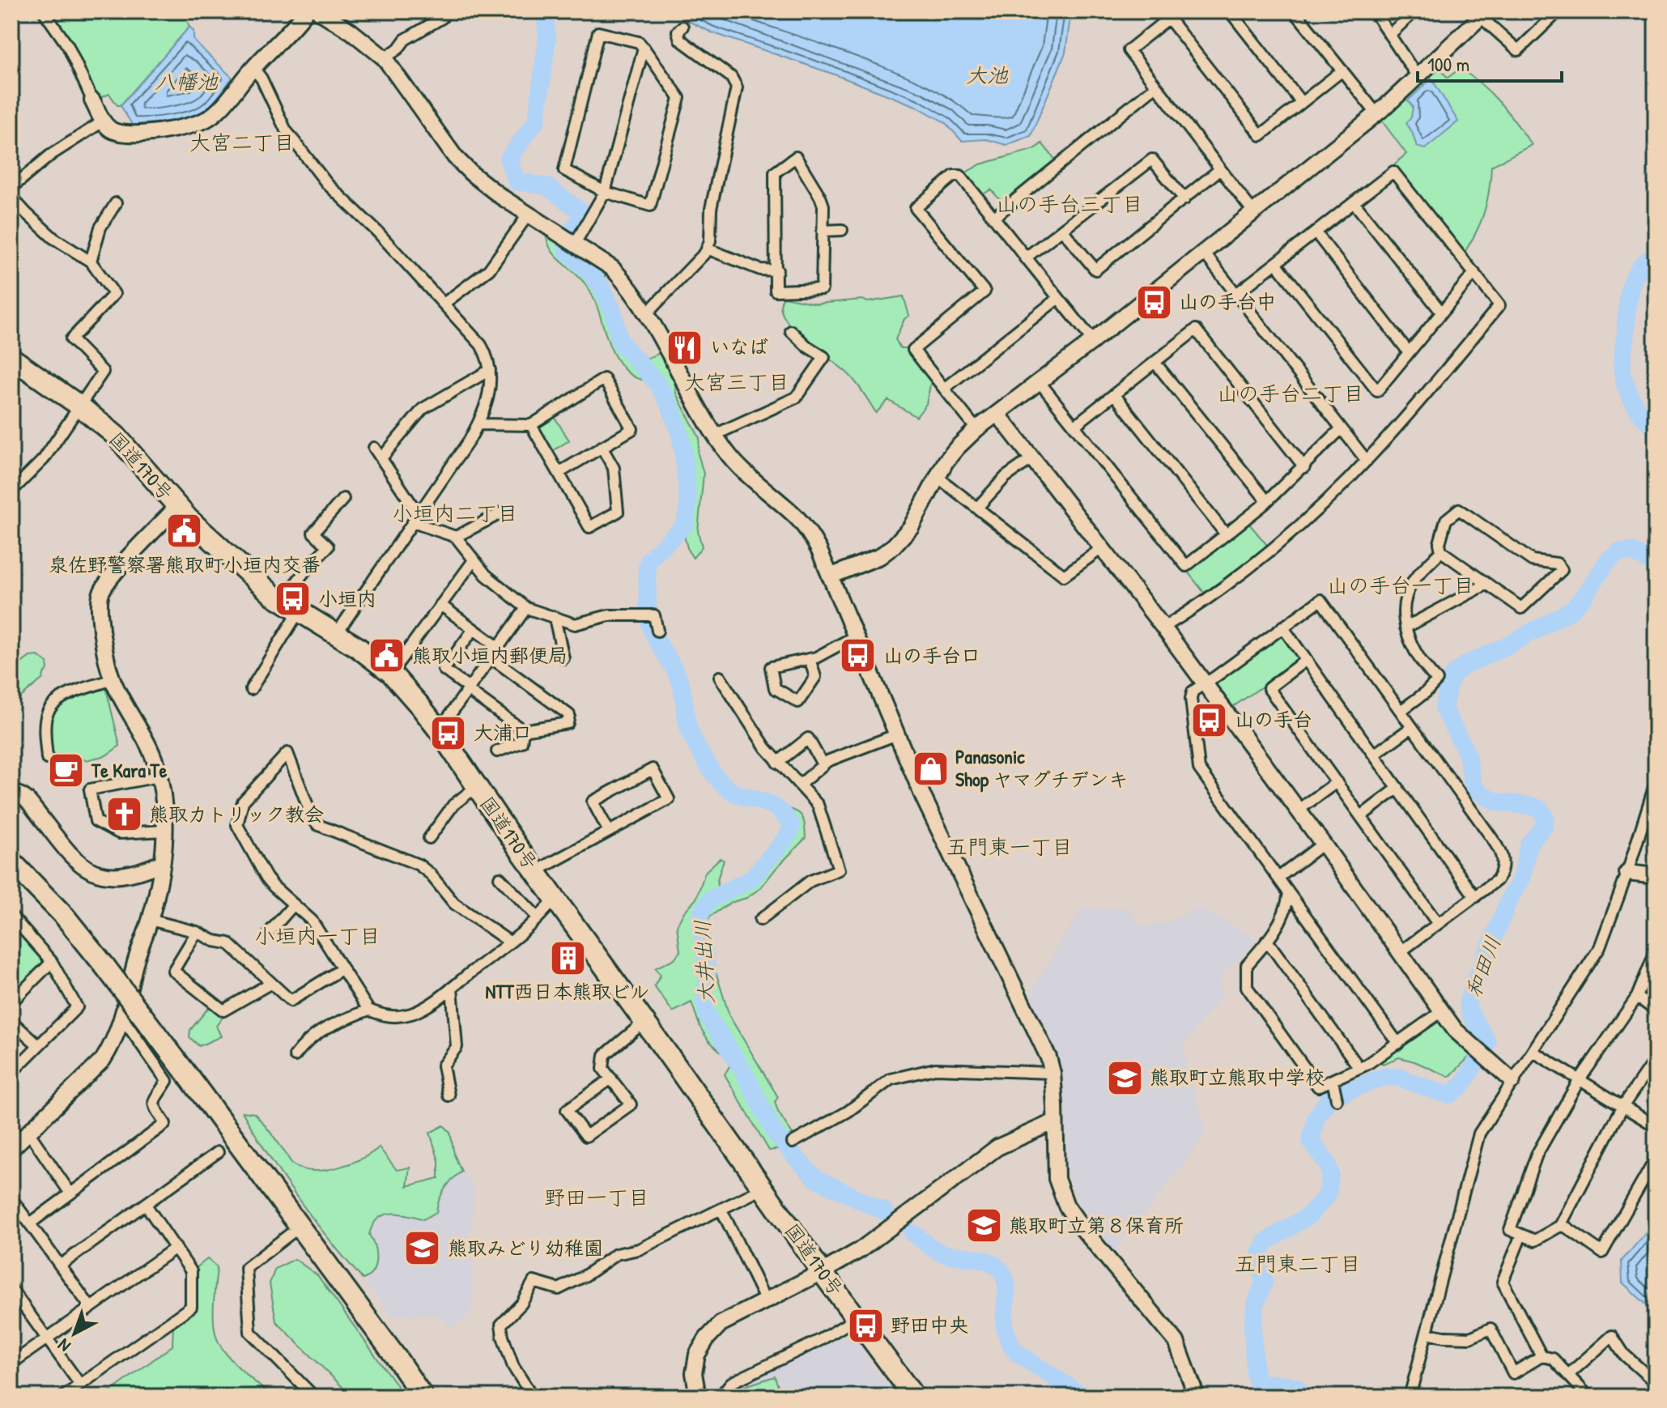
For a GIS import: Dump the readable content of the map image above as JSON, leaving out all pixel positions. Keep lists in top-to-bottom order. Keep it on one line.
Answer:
{"streets":{"highway":["国道170号"]},"districts":["大宮二丁目","山の手台三丁目","大宮三丁目","山の手台二丁目","小垣内二丁目","山の手台一丁目","五門東一丁目","小垣内一丁目","野田一丁目","五門東二丁目"],"water":["大池","八幡池","大井出川","和田川"],"places":{"bus stop":["山の手台中","小垣内","山の手台口","山の手台","大浦口","野田中央"],"restaurant":["いなば"],"public building":["泉佐野警察署熊取町小垣内交番","熊取小垣内郵便局"],"shop":["Panasonic Shop ヤマグチデンキ"],"cafe":["Te Kara Te"],"church":["熊取カトリック教会"],"building":["NTT西日本熊取ビル"],"school or university":["熊取町立熊取中学校","熊取町立第８保育所","熊取みどり幼稚園"]},"scale_bar":"100 m","north":"bottom left"}
